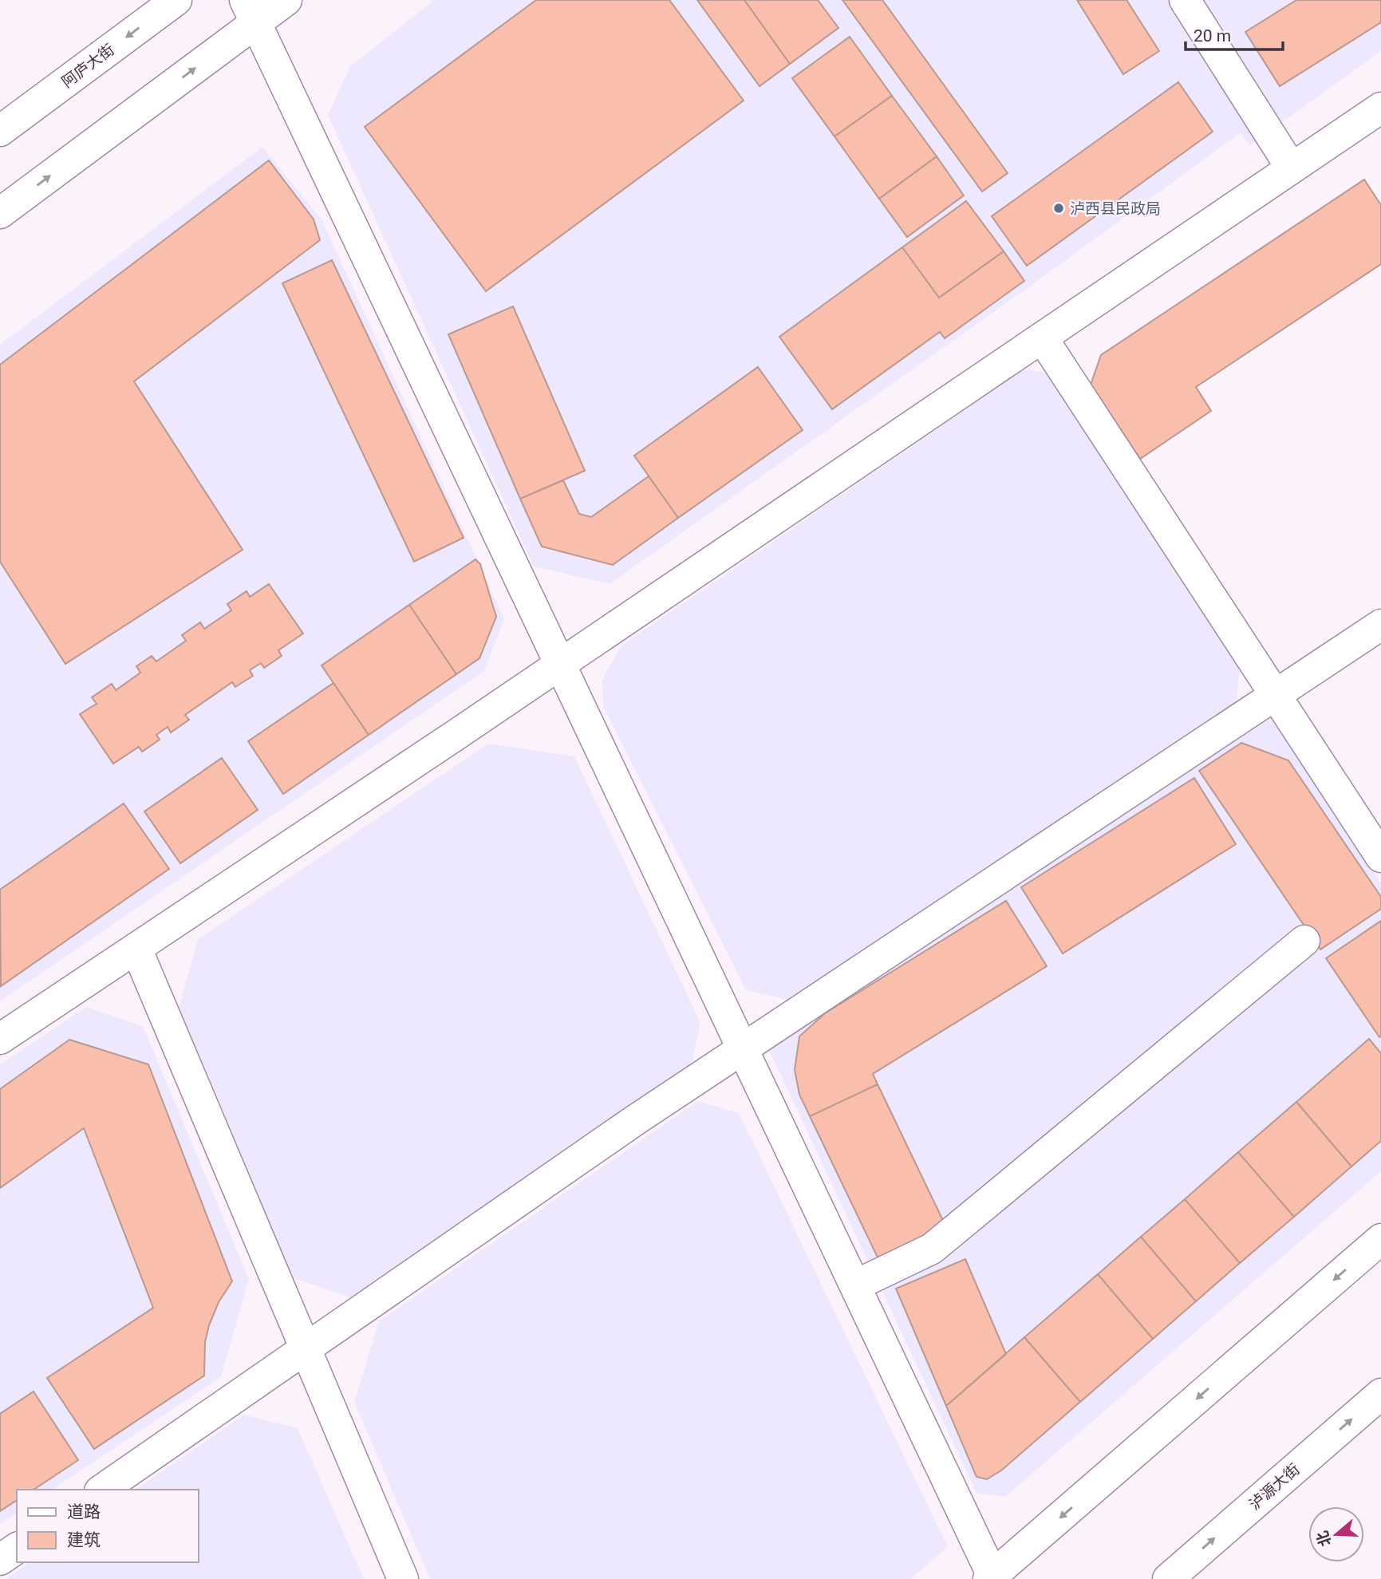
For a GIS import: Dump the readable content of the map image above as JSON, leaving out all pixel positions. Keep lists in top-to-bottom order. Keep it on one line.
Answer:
{"streets":{"main road":["阿庐大街","泸源大街"]},"places":["泸西县民政局"],"legend":["道路","建筑"],"scale_bar":"20 m","north":"left"}
